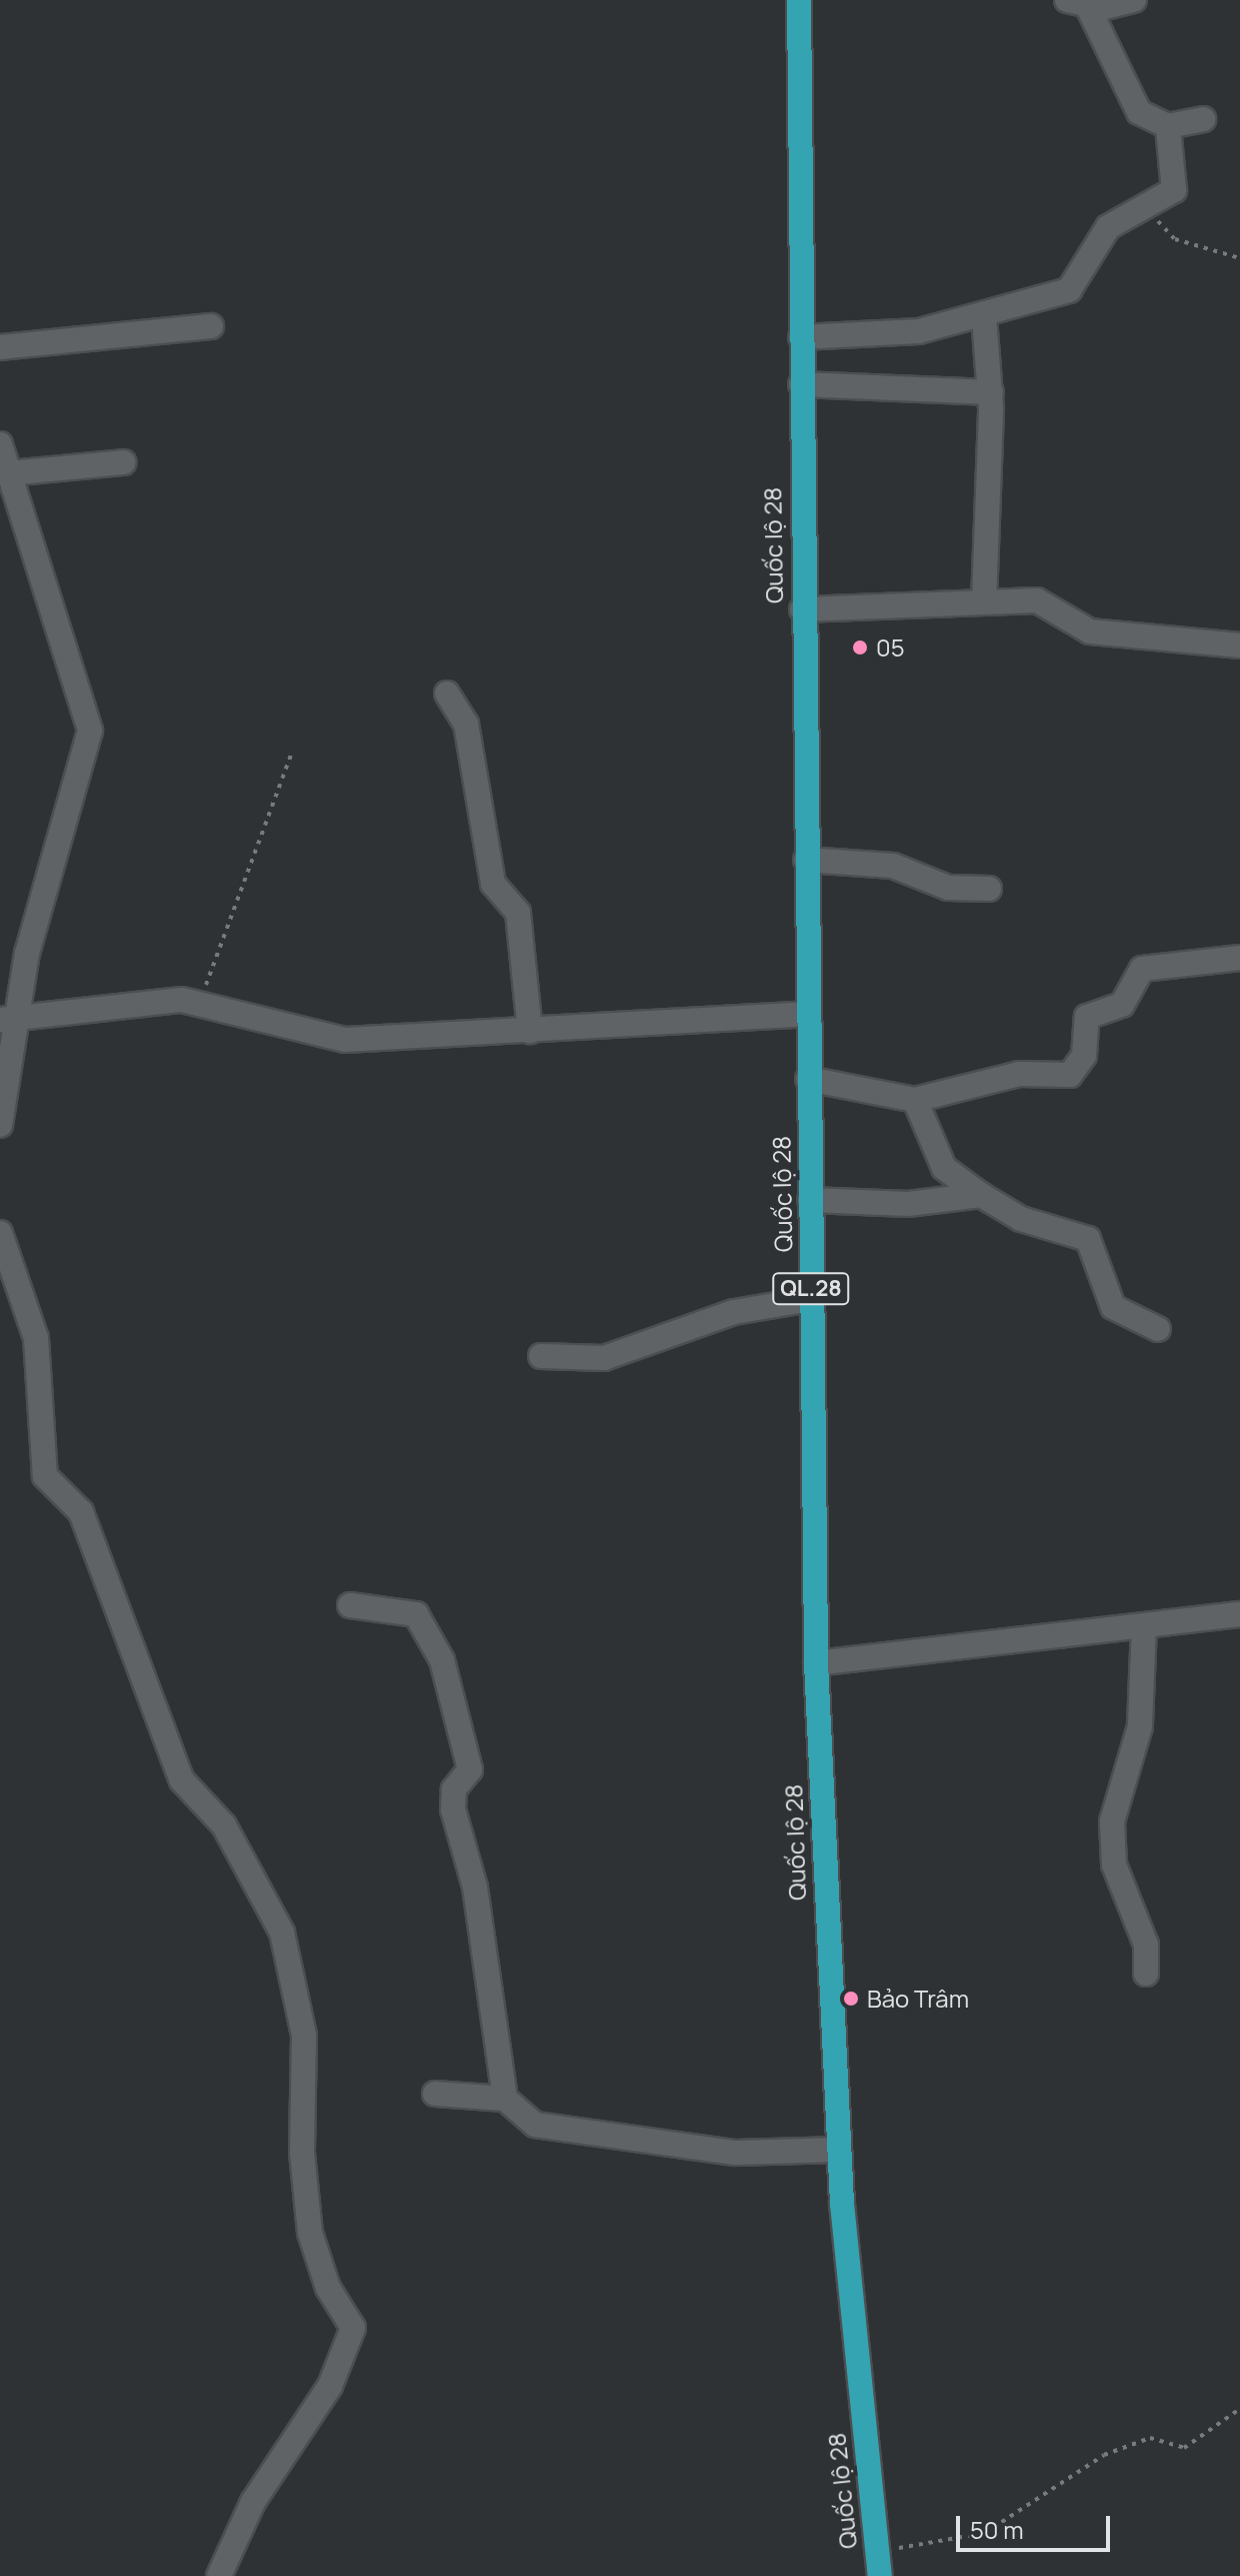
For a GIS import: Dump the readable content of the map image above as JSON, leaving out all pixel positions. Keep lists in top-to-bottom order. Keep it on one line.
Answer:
{"streets":{"highway":["Quốc lộ 28","QL.28"]},"places":["05","Bảo Trâm"],"scale_bar":"50 m"}
